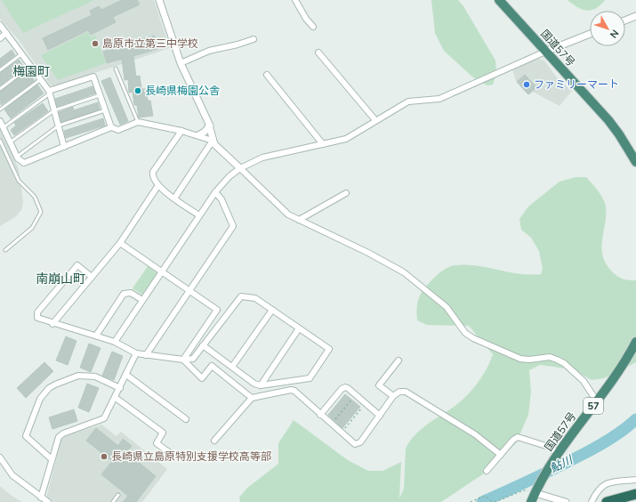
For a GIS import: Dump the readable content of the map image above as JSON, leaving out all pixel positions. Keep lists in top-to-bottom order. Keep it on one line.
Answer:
{"streets":{"highway":["国道57号","57"]},"districts":["梅園町","南崩山町"],"water":["鮎川"],"places":["島原市立第三中学校","ファミリーマート","長崎県梅園公舎","長崎県立島原特別支援学校高等部"],"north":"bottom right"}
